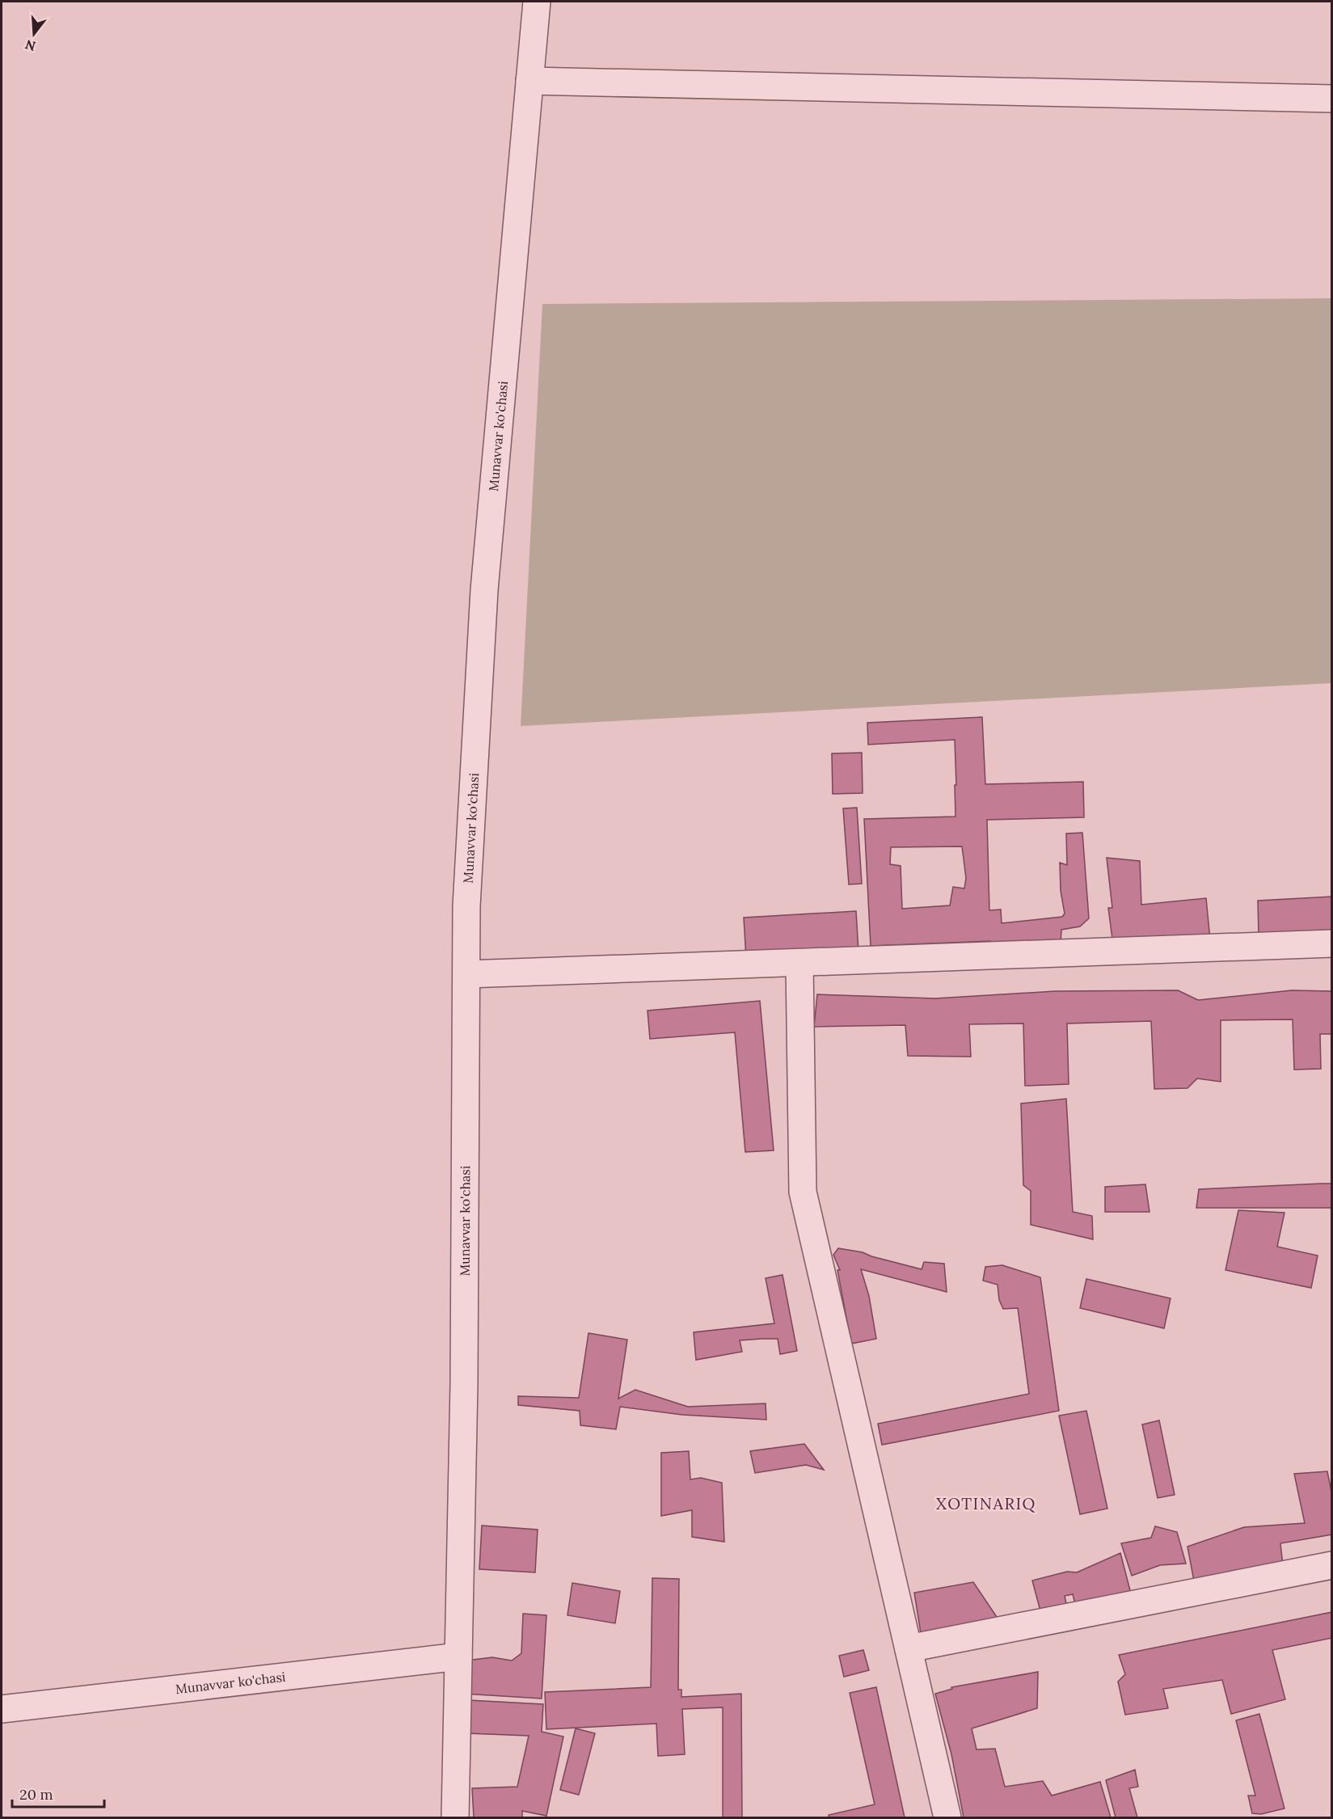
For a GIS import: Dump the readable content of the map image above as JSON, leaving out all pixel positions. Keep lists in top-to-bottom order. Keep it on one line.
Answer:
{"streets":{"street":["Munavvar ko'chasi"]},"districts":["XOTINARIQ"],"scale_bar":"20 m","north":"bottom"}
